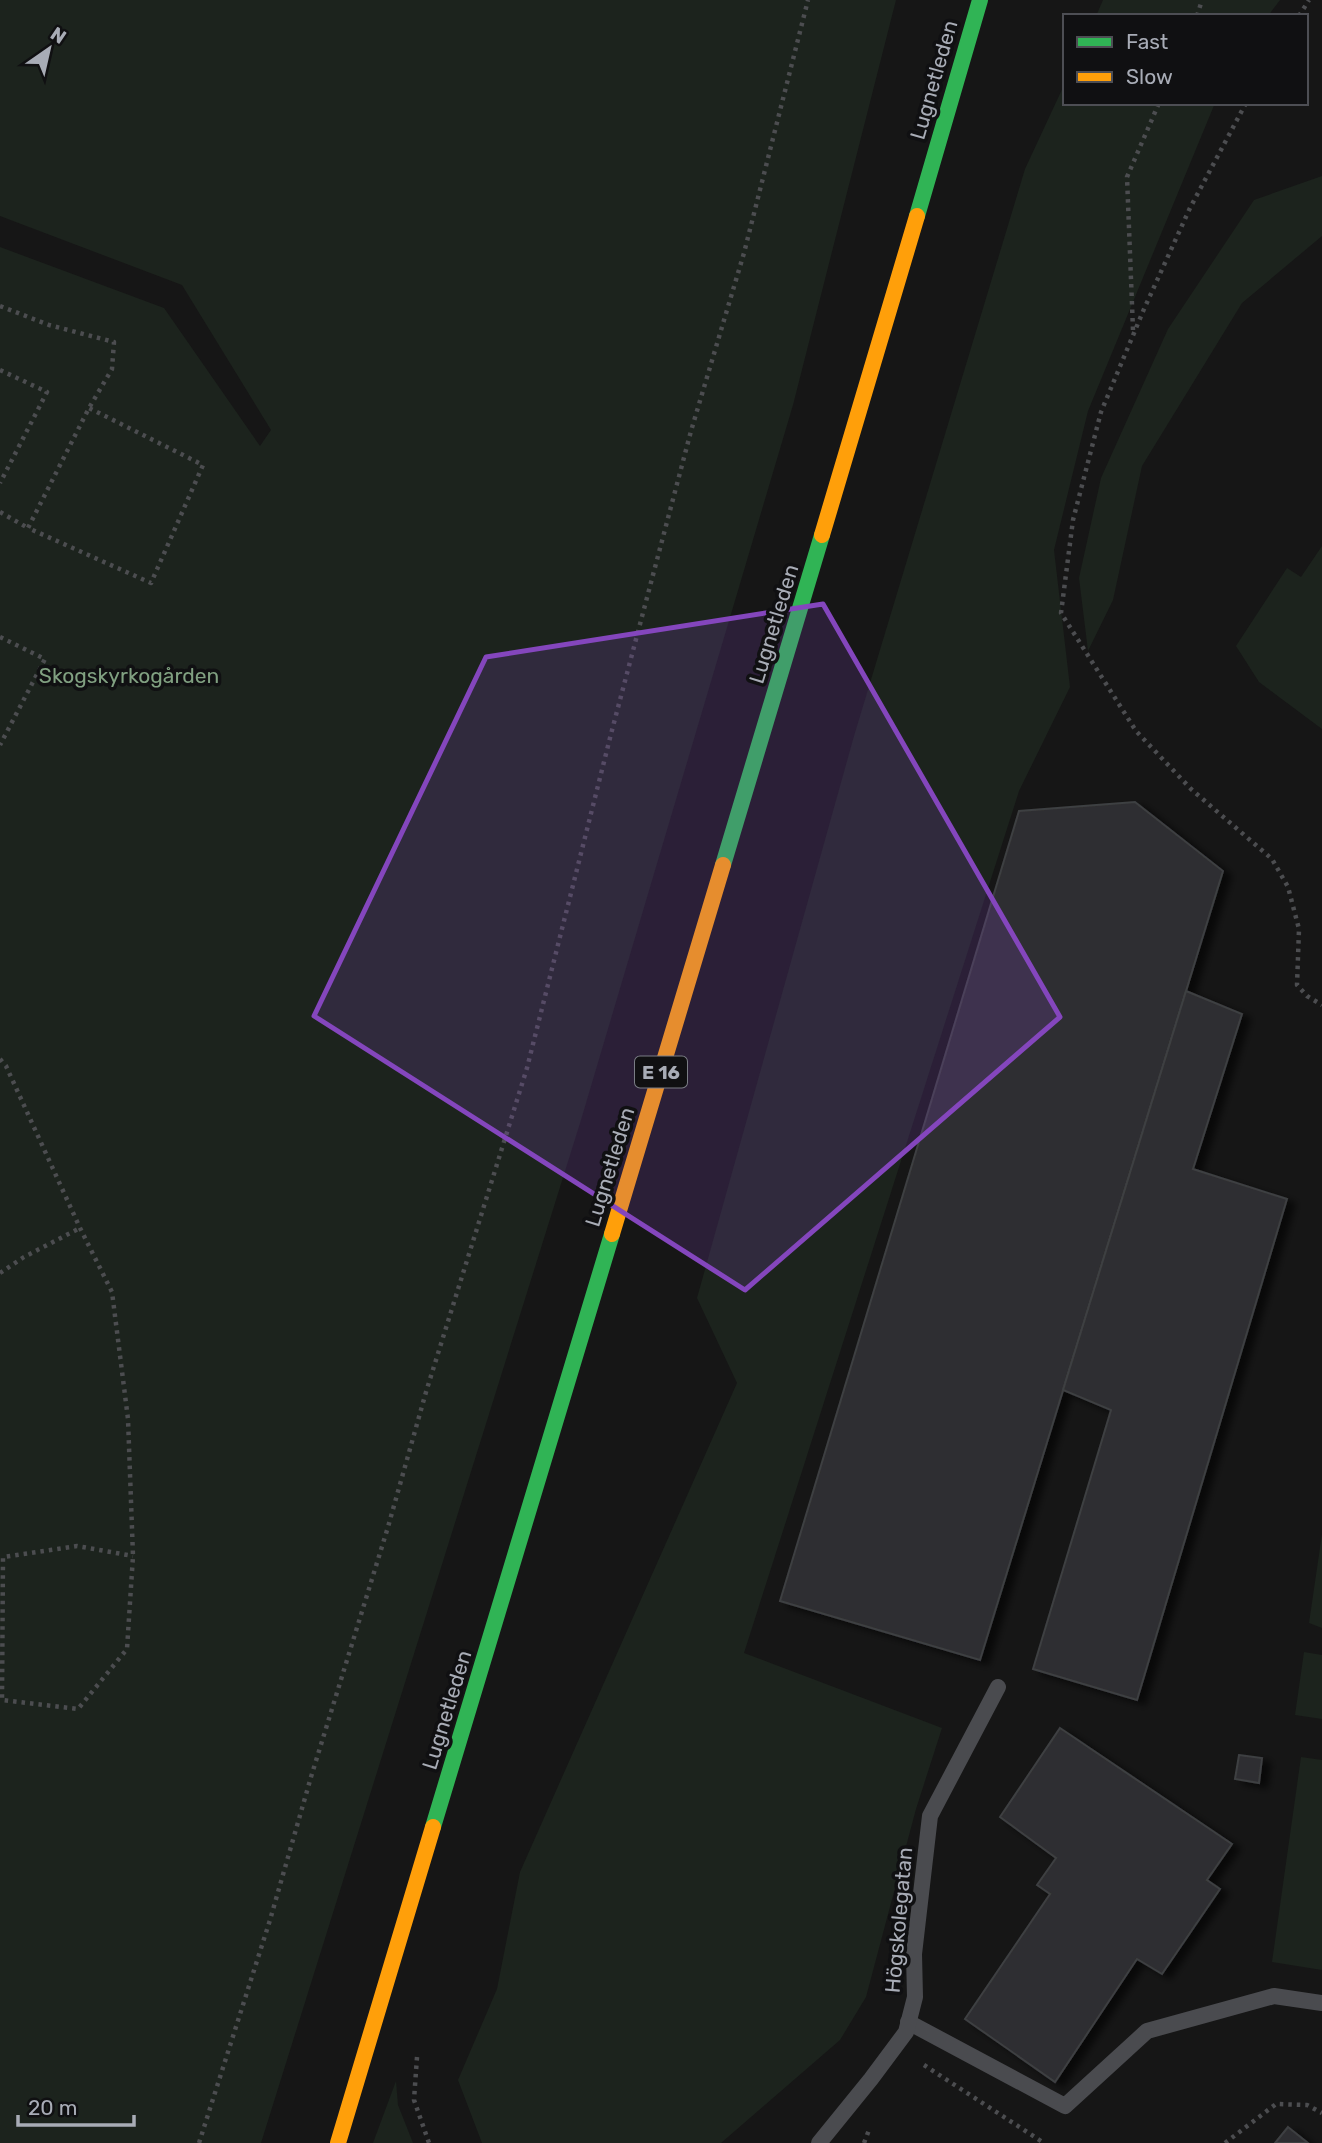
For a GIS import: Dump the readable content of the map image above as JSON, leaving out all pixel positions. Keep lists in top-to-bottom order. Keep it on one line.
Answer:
{"streets":{"highway":["Lugnetleden","E 16"],"lane":["Högskolegatan"]},"parks":["Skogskyrkogården"],"legend":["Fast","Slow"],"scale_bar":"20 m","north":"top right"}
